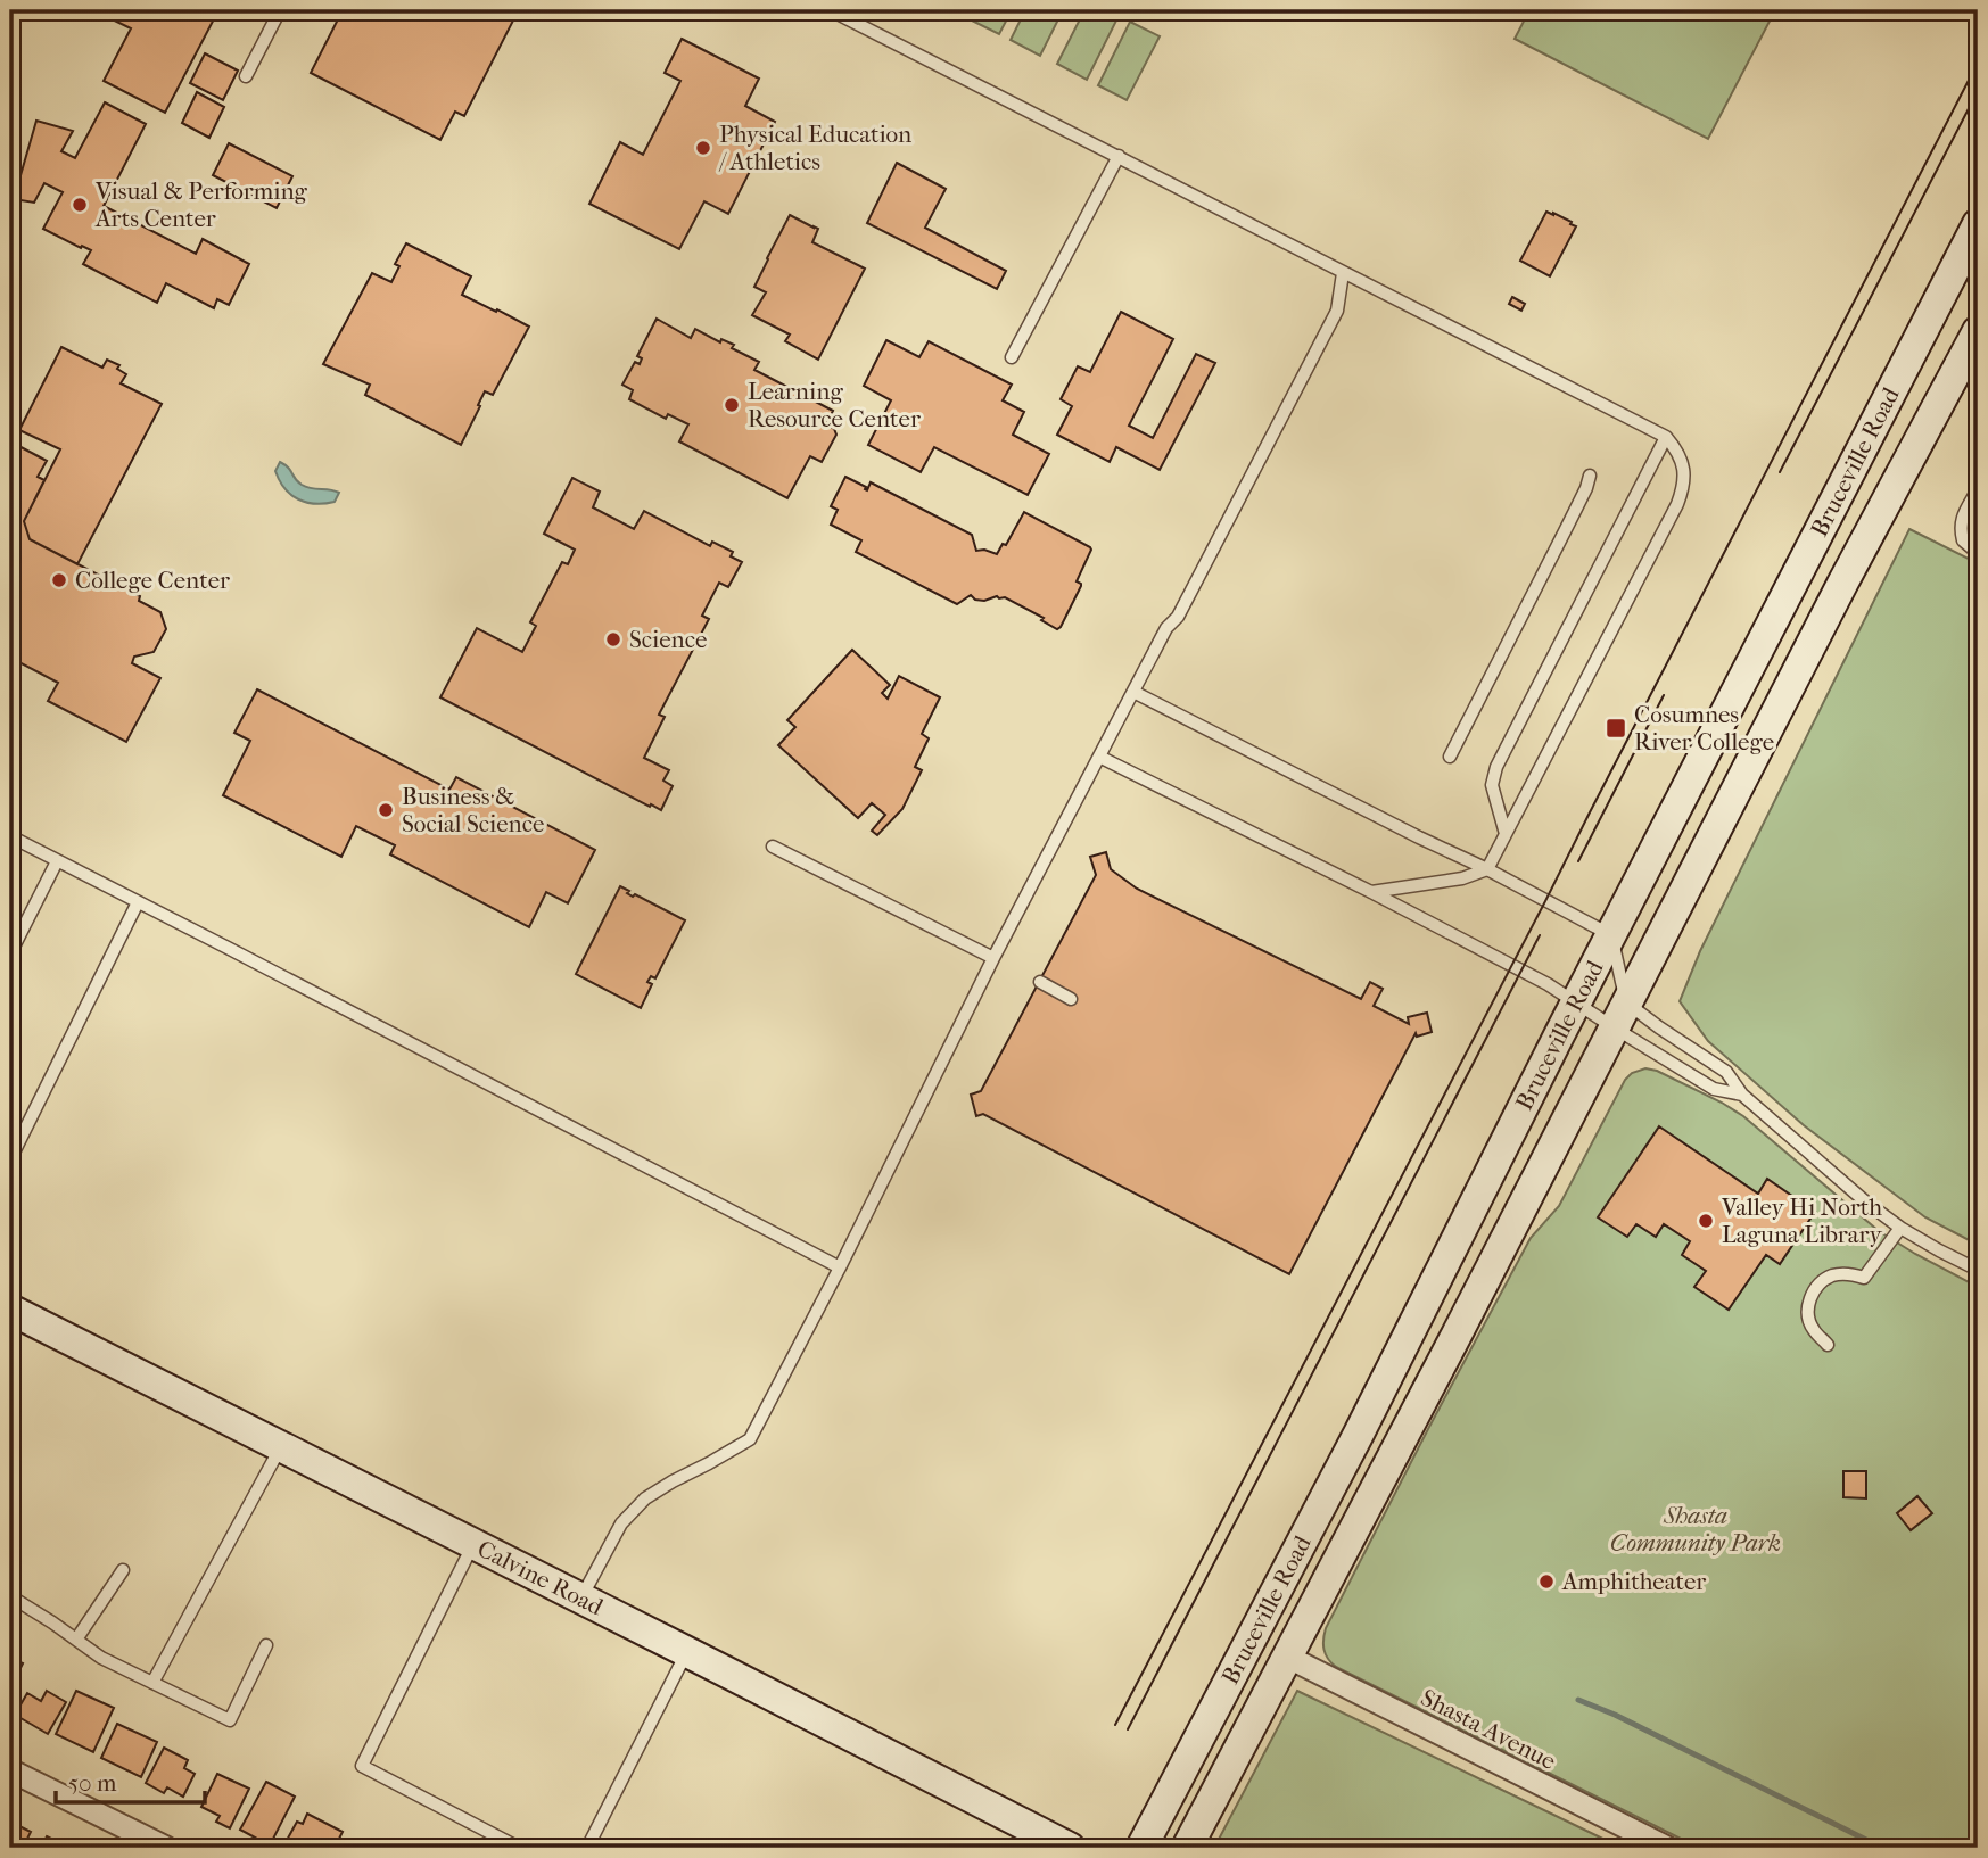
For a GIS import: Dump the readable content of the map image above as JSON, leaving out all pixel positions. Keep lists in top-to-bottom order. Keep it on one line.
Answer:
{"streets":{"main road":["Bruceville Road","Calvine Road"],"street":["Shasta Avenue"]},"crossings":[["Bruceville Road","Shasta Avenue"]],"parks":["Shasta Community Park"],"places":{"other":["Physical Education / Athletics","Visual & Performing Arts Center","Learning Resource Center","College Center","Science","Business & Social Science","Valley Hi North Laguna Library","Amphitheater"],"transit":["Cosumnes River College"]},"scale_bar":"50 m"}
